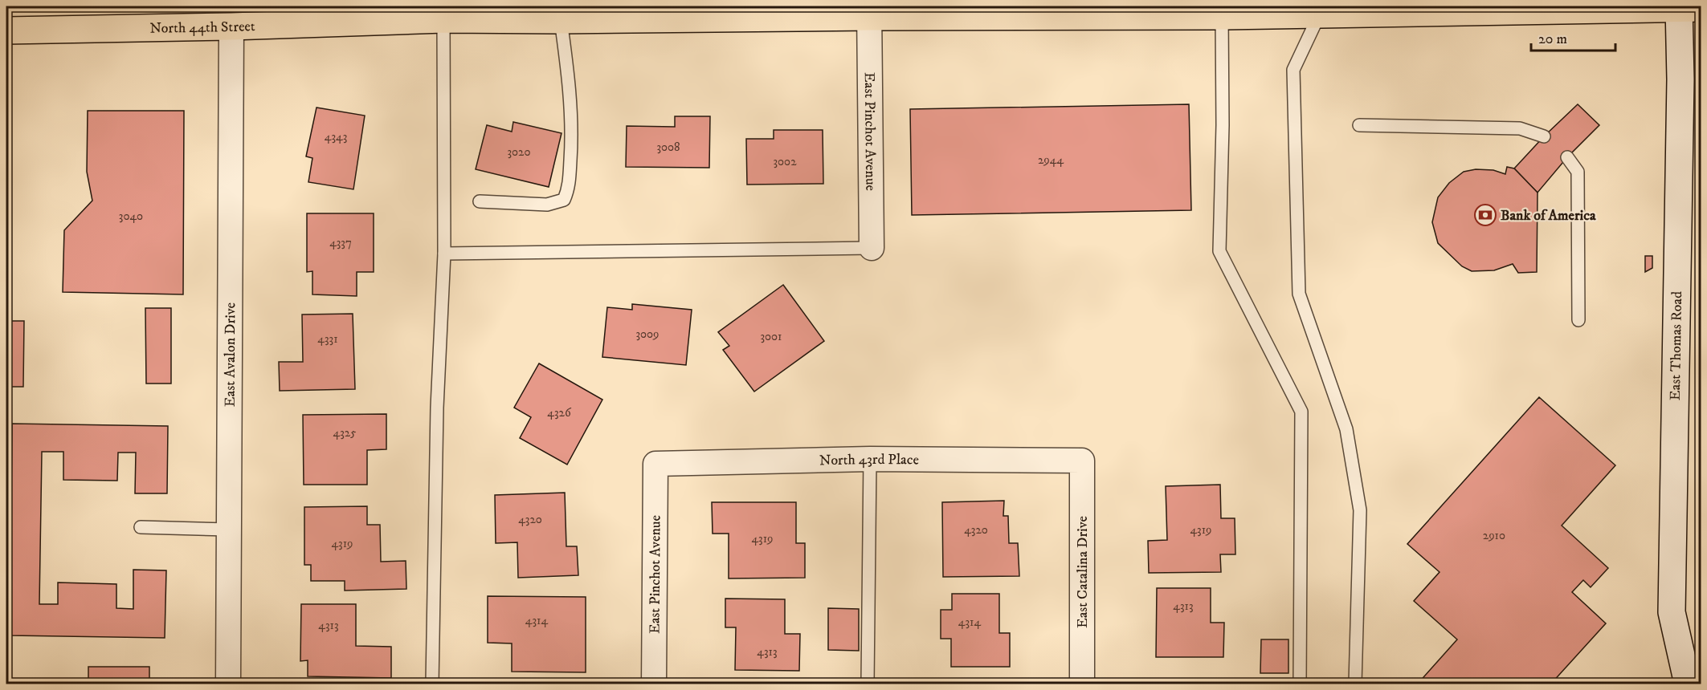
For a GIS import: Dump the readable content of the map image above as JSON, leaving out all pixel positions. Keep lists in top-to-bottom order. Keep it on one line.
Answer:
{"streets":{"main road":["North 44th Street","East Thomas Road"],"street":["East Pinchot Avenue","East Avalon Drive","North 43rd Place","East Catalina Drive"]},"crossings":[["North 44th Street","East Pinchot Avenue"],["North 44th Street","East Thomas Road"],["North 44th Street","East Avalon Drive"],["East Pinchot Avenue","North 43rd Place"],["North 43rd Place","East Catalina Drive"]],"places":{"bank":["Bank of America"]},"house_numbers":["4343","3008","3020","2944","3002","3040","4337","3009","3001","4331","4326","4325","4320","4320","4319","2910","4319","4319","4313","4314","4314","4313","4313"],"scale_bar":"20 m"}
